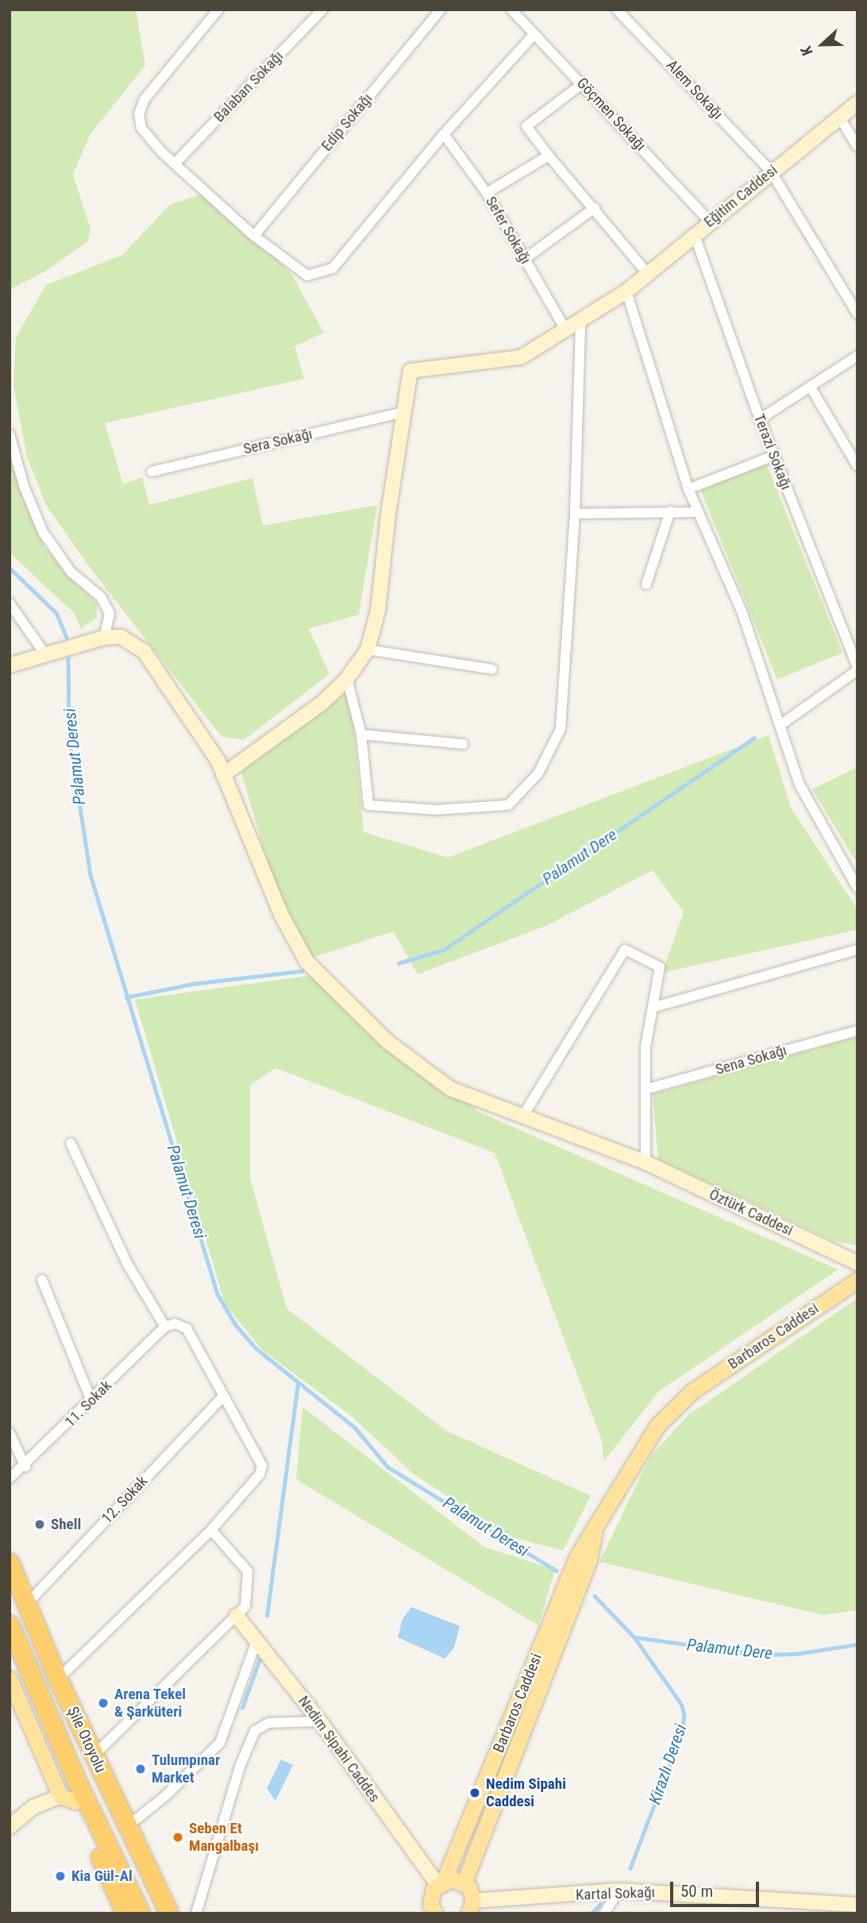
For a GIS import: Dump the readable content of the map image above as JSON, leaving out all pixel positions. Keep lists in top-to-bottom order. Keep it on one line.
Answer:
{"streets":{"highway":["Şile Otoyolu"],"main road":["Barbaros Caddesi"],"street":["Balaban Sokağı","Alem Sokağı","Göçmen Sokağı","Edip Sokağı","Eğitim Caddesi","Sefer Sokağı","Sera Sokağı","Terazi Sokağı","Sena Sokağı","Öztürk Caddesi","11. Sokak","12. Sokak","Nedim Sipahi Caddes","Kartal Sokağı"]},"crossings":[["Alem Sokağı","Eğitim Caddesi"],["Göçmen Sokağı","Eğitim Caddesi"],["Eğitim Caddesi","Sefer Sokağı"],["Eğitim Caddesi","Sera Sokağı"],["Eğitim Caddesi","Terazi Sokağı"],["Barbaros Caddesi","Nedim Sipahi Caddes"],["12. Sokak","Şile Otoyolu"]],"water":["Palamut Deresi","Palamut Dere","Kirazlı Deresi"],"places":["Shell","Arena Tekel & Şarküteri","Tulumpınar Market","Nedim Sipahi Caddesi","Seben Et Mangalbaşı","Kia Gül-Al"],"scale_bar":"50 m","north":"left"}
